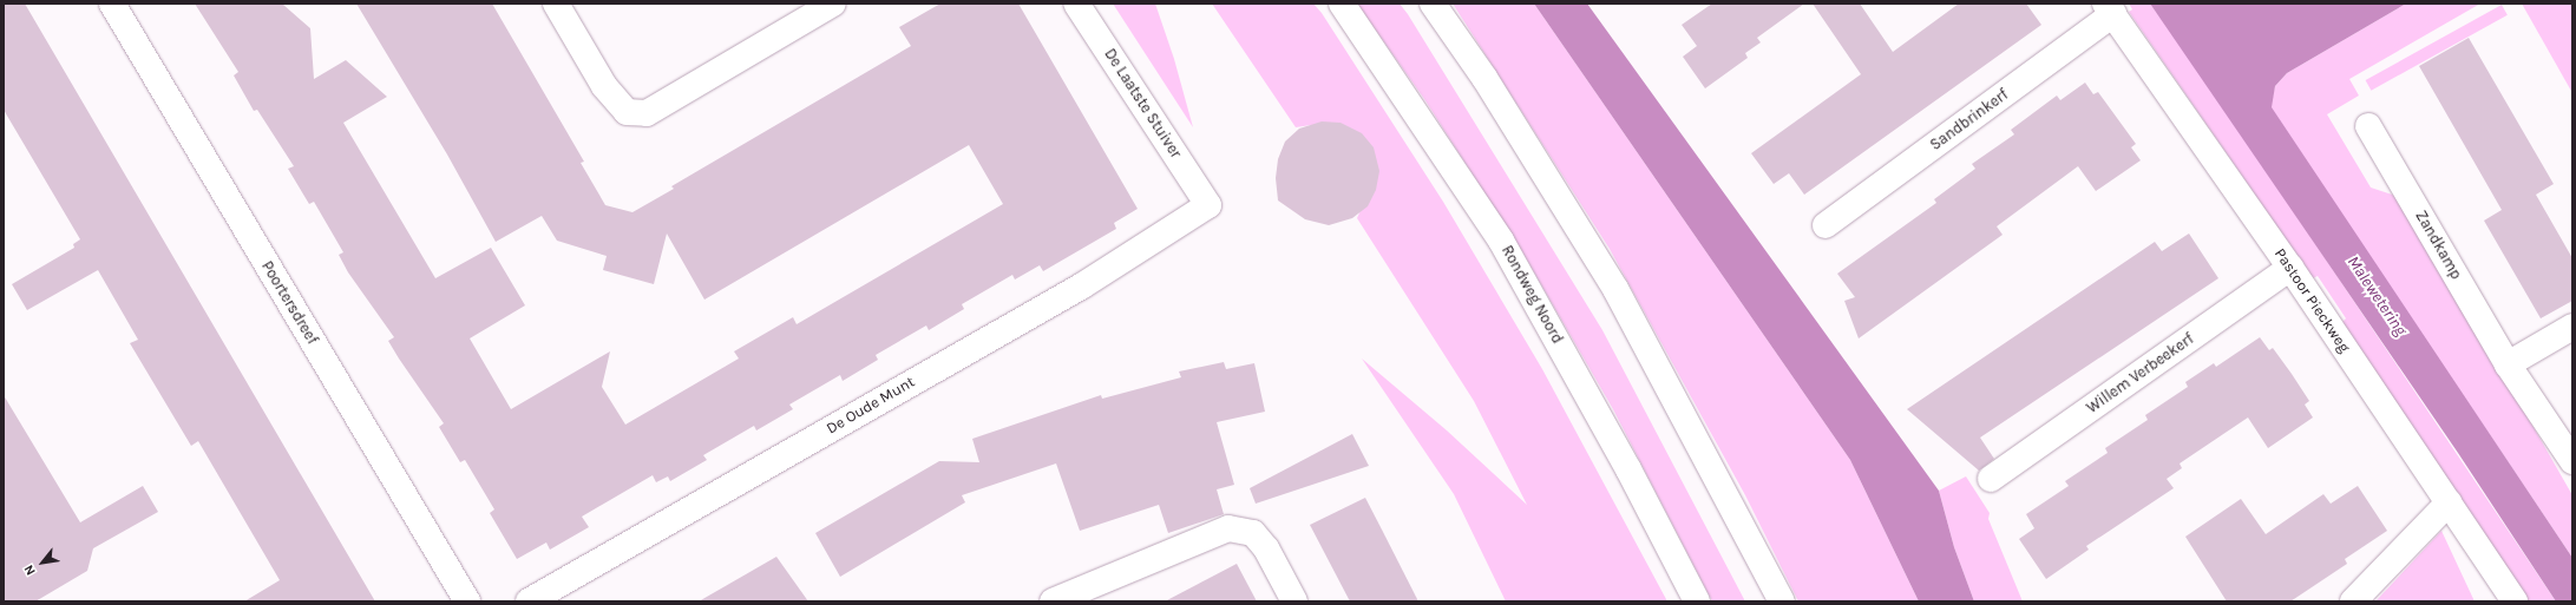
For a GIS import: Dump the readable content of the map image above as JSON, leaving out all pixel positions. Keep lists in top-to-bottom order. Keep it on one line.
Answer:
{"streets":{"street":["De Laatste Stuiver","Sandbrinkerf","Zandkamp","Rondweg Noord","Pastoor Pieckweg","Poortersdreef","Willem Verbeekerf","De Oude Munt"]},"crossings":[["De Laatste Stuiver","De Oude Munt"],["Sandbrinkerf","Pastoor Pieckweg"],["Pastoor Pieckweg","Willem Verbeekerf"]],"water":["Malewetering"],"north":"bottom left"}
